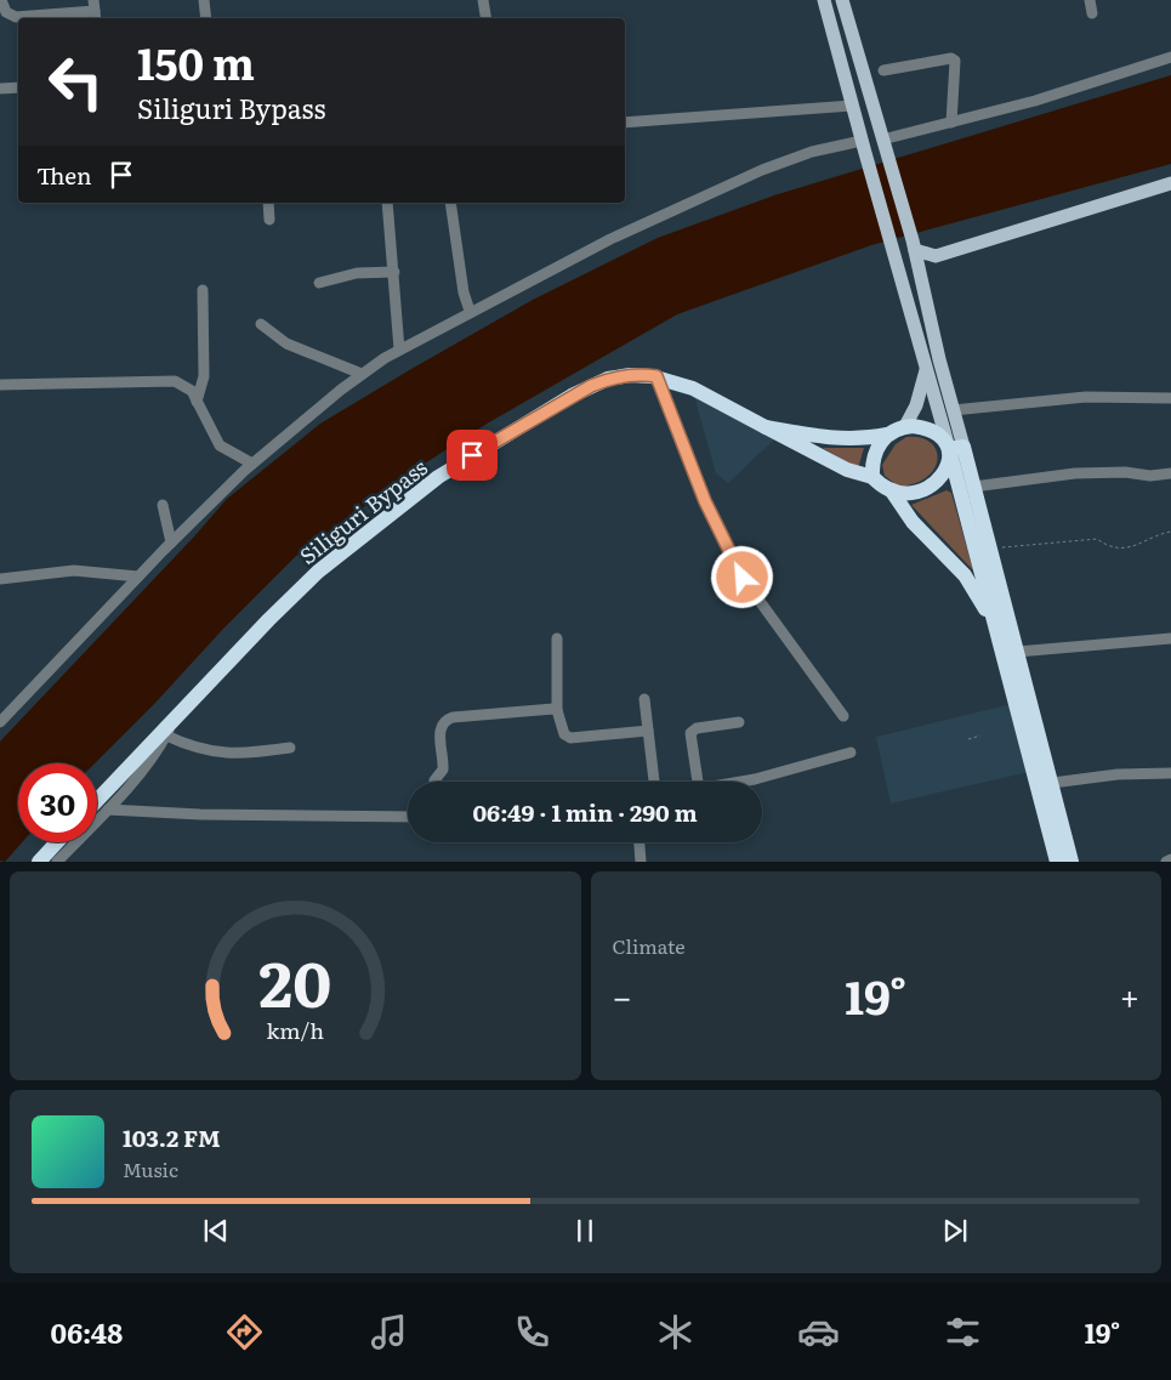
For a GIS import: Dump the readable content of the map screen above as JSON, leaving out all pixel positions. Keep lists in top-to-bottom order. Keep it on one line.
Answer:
{"streets":{"highway":["Siliguri Bypass"]},"page":{"turn":["150 m","Siliguri Bypass"],"then":"Then","limit":"30","trip":"06:49 · 1 min · 290 m","tile":"Climate","heat":["−","19°","+"],"song":["103.2 FM","Music"],"tabs":["06:48","19°"],"gauge":["20","km/h"]}}
